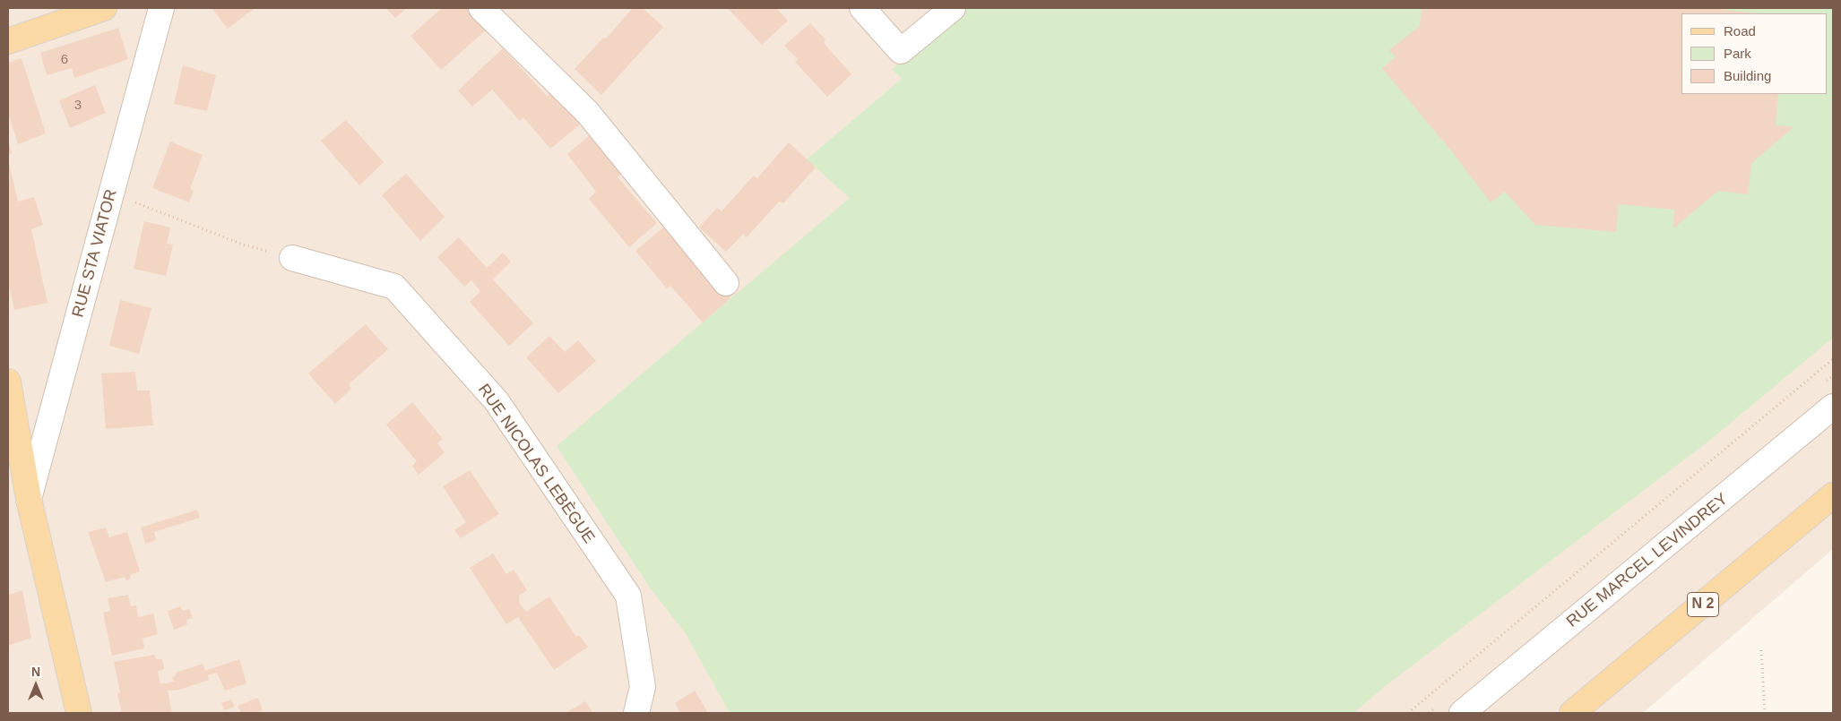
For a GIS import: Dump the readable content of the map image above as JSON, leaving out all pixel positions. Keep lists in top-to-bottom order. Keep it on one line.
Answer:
{"streets":{"main road":["N 2"],"street":["RUE STA VIATOR","RUE NICOLAS LEBÈGUE","RUE MARCEL LEVINDREY"]},"house_numbers":["6","3"],"legend":["Road","Park","Building"],"north":"top"}
